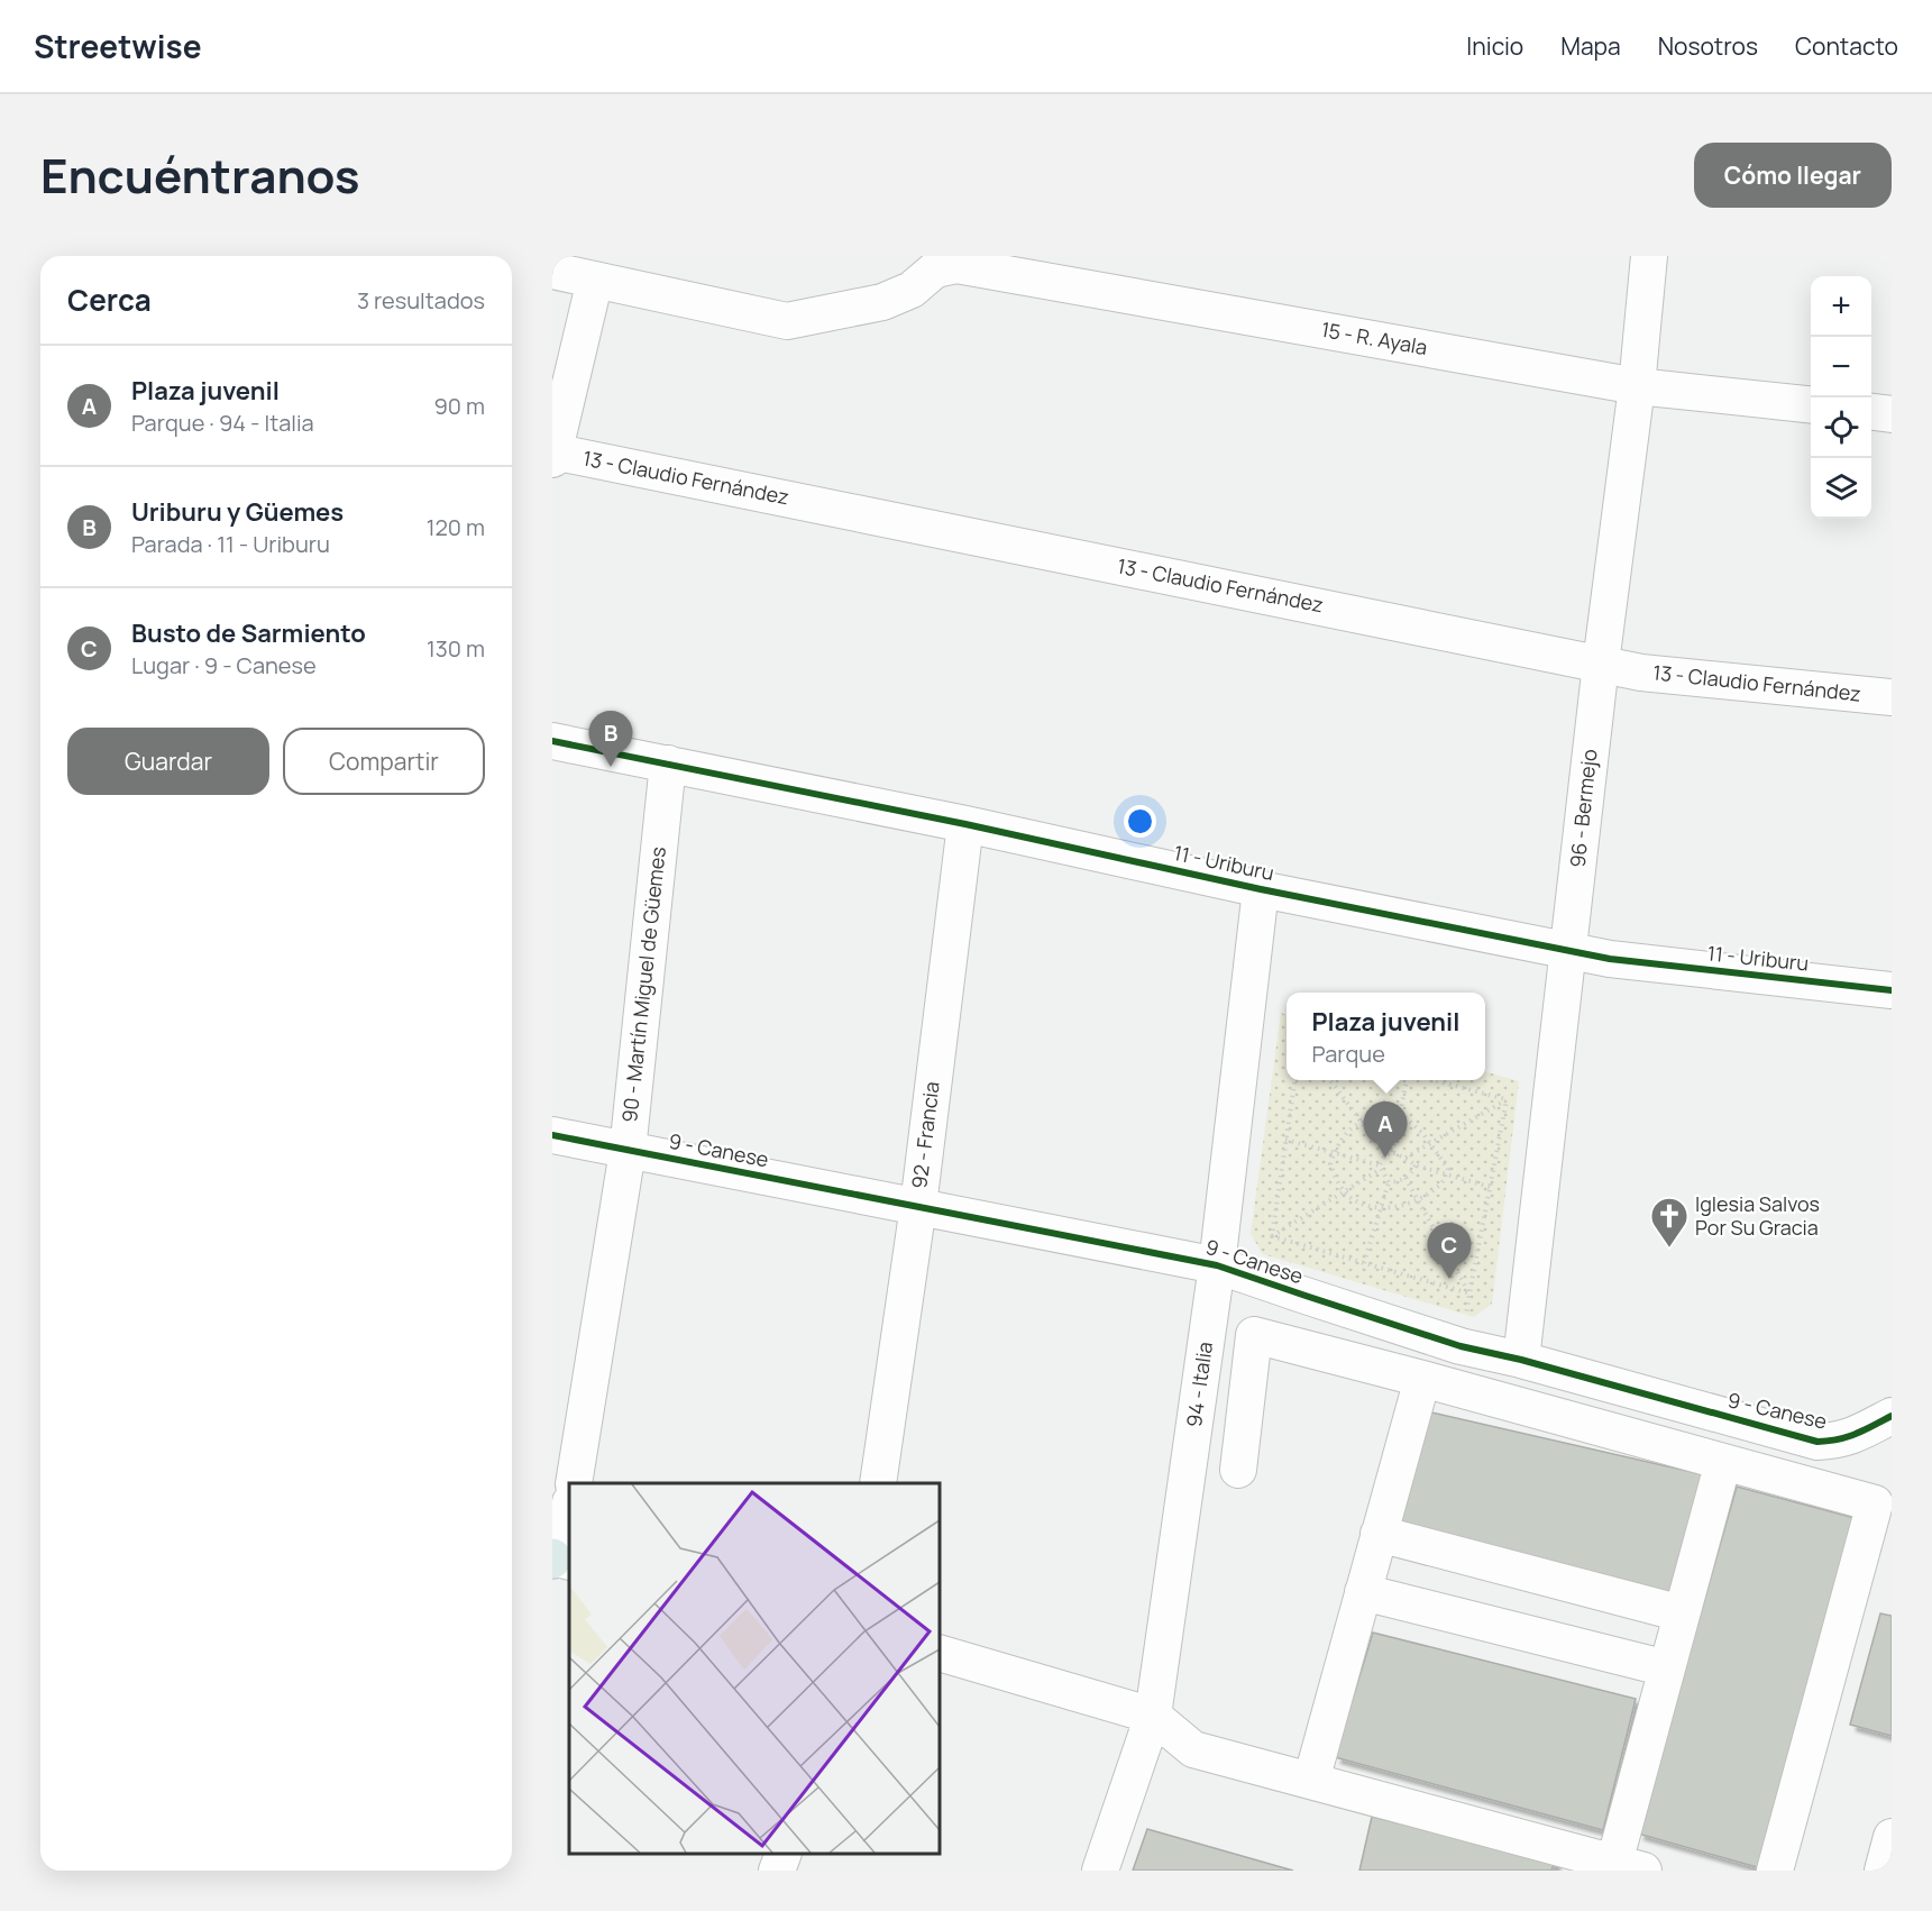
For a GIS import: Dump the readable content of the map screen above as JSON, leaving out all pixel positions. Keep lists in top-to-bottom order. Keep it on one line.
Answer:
{"streets":{"street":["15 - R. Ayala","13 - Claudio Fernández","96 - Bermejo","11 - Uriburu","90 - Martín Miguel de Güemes","92 - Francia","9 - Canese","94 - Italia"]},"crossings":[["15 - R. Ayala","96 - Bermejo"],["13 - Claudio Fernández","96 - Bermejo"],["96 - Bermejo","11 - Uriburu"],["96 - Bermejo","9 - Canese"],["11 - Uriburu","90 - Martín Miguel de Güemes"],["11 - Uriburu","92 - Francia"],["11 - Uriburu","94 - Italia"],["90 - Martín Miguel de Güemes","9 - Canese"],["92 - Francia","9 - Canese"],["9 - Canese","94 - Italia"]],"places":{"church":["Iglesia Salvos Por Su Gracia"]},"page":{"header":"Streetwise","nav":["Inicio","Mapa","Nosotros","Contacto"],"title":"Encuéntranos","buttons":["Cómo llegar",["Guardar","Compartir"]],"heading":["Cerca","3 resultados"],"map_buttons":["+","−"],"list":[{"mark":"A","name":"Plaza juvenil","note":"Parque · 94 - Italia","value":"90 m"},{"mark":"B","name":"Uriburu y Güemes","note":"Parada · 11 - Uriburu","value":"120 m"},{"mark":"C","name":"Busto de Sarmiento","note":"Lugar · 9 - Canese","value":"130 m"}],"pins":["B","A","C"],"popup":["Plaza juvenil","Parque"]}}
